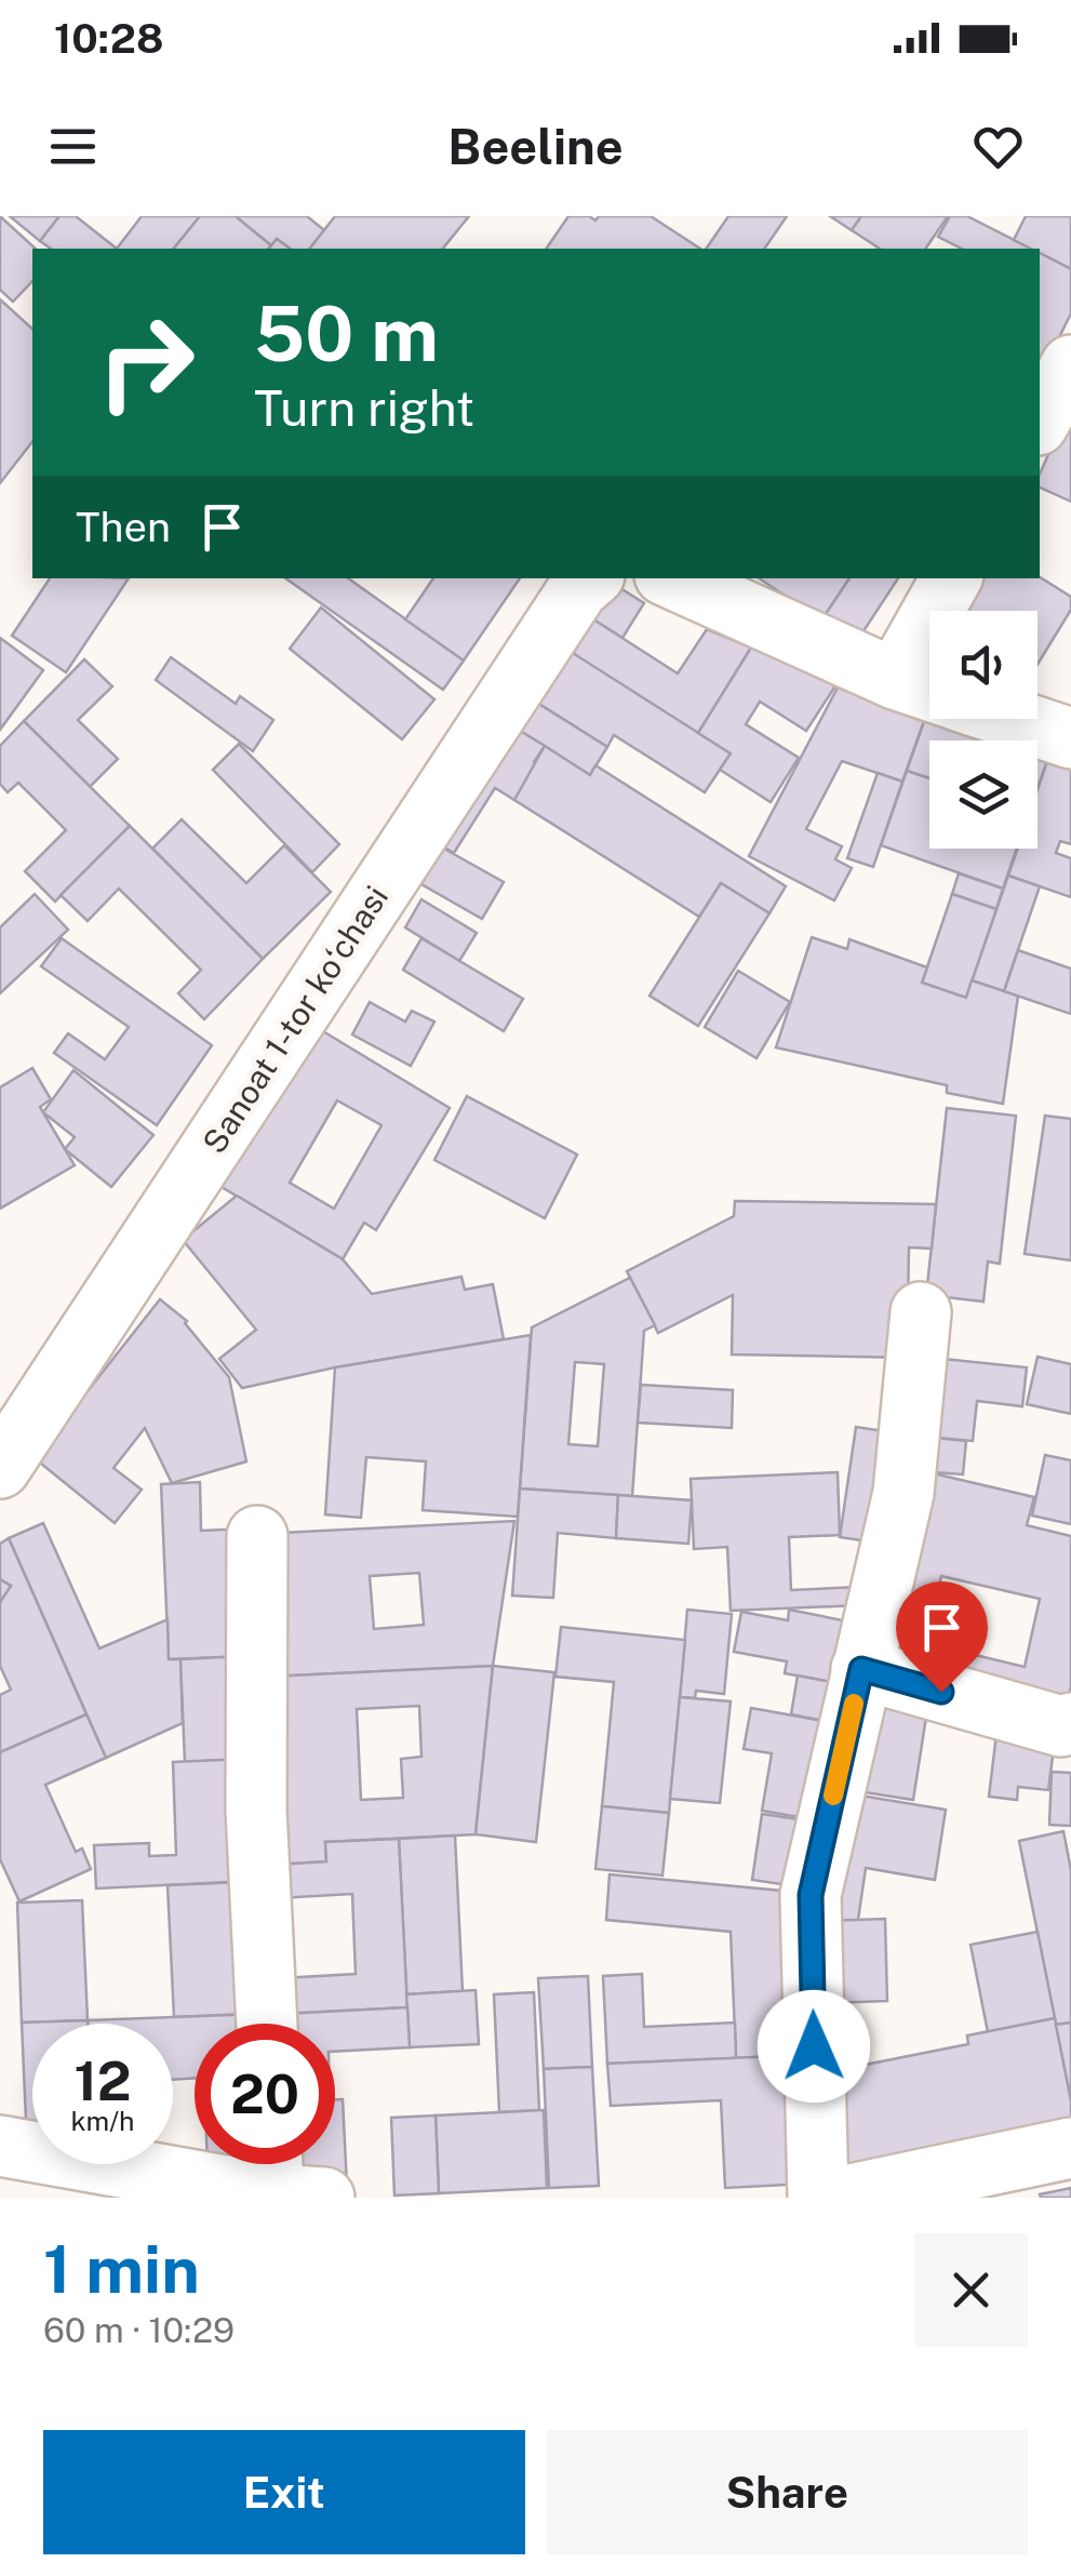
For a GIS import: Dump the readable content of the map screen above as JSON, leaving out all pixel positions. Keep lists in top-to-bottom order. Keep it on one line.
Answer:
{"streets":{"street":["Sanoat 1-tor ko‘chasi"]},"page":{"status":"10:28","header":"Beeline","turn":["50 m","Turn right"],"then":"Then","speed":"12 km/h","limit":"20","heading":["1 min","60 m · 10:29"],"buttons":["Exit","Share"]}}
